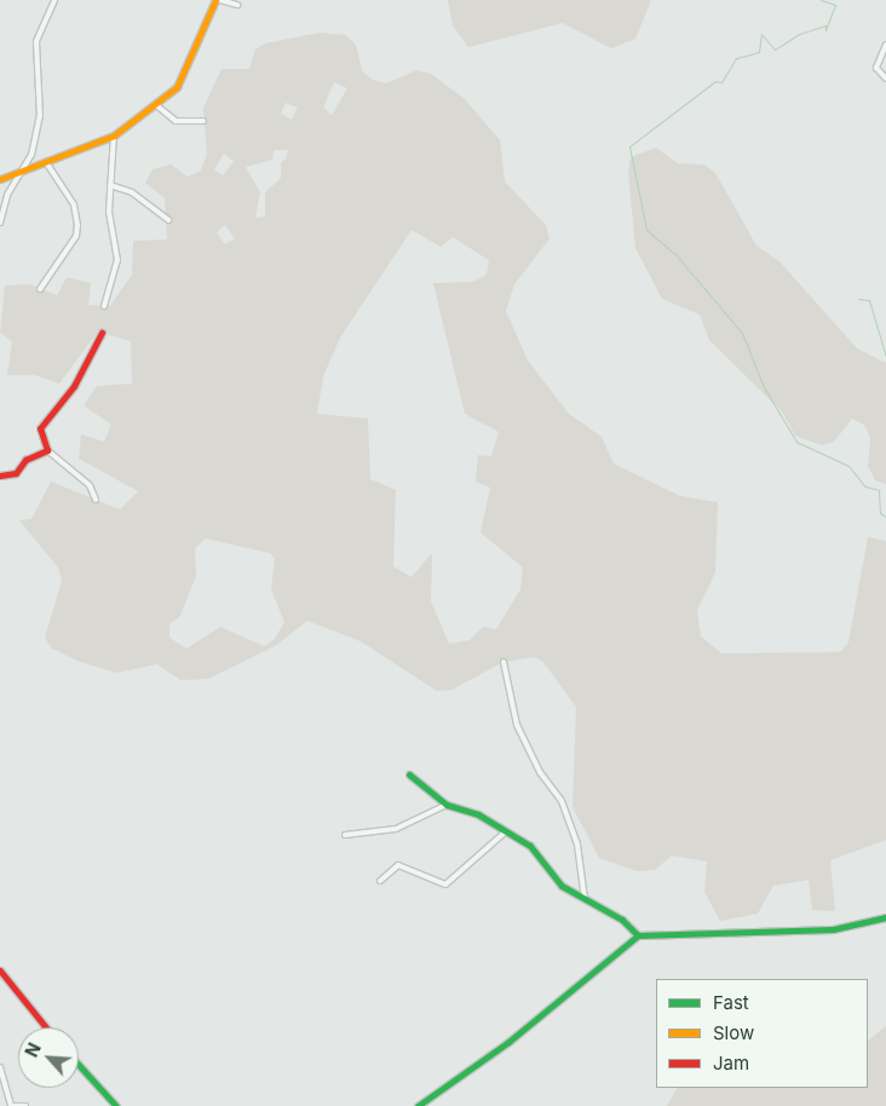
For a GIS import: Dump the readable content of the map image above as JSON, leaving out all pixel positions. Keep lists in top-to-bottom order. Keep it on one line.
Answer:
{"legend":["Fast","Slow","Jam"],"north":"top left"}
